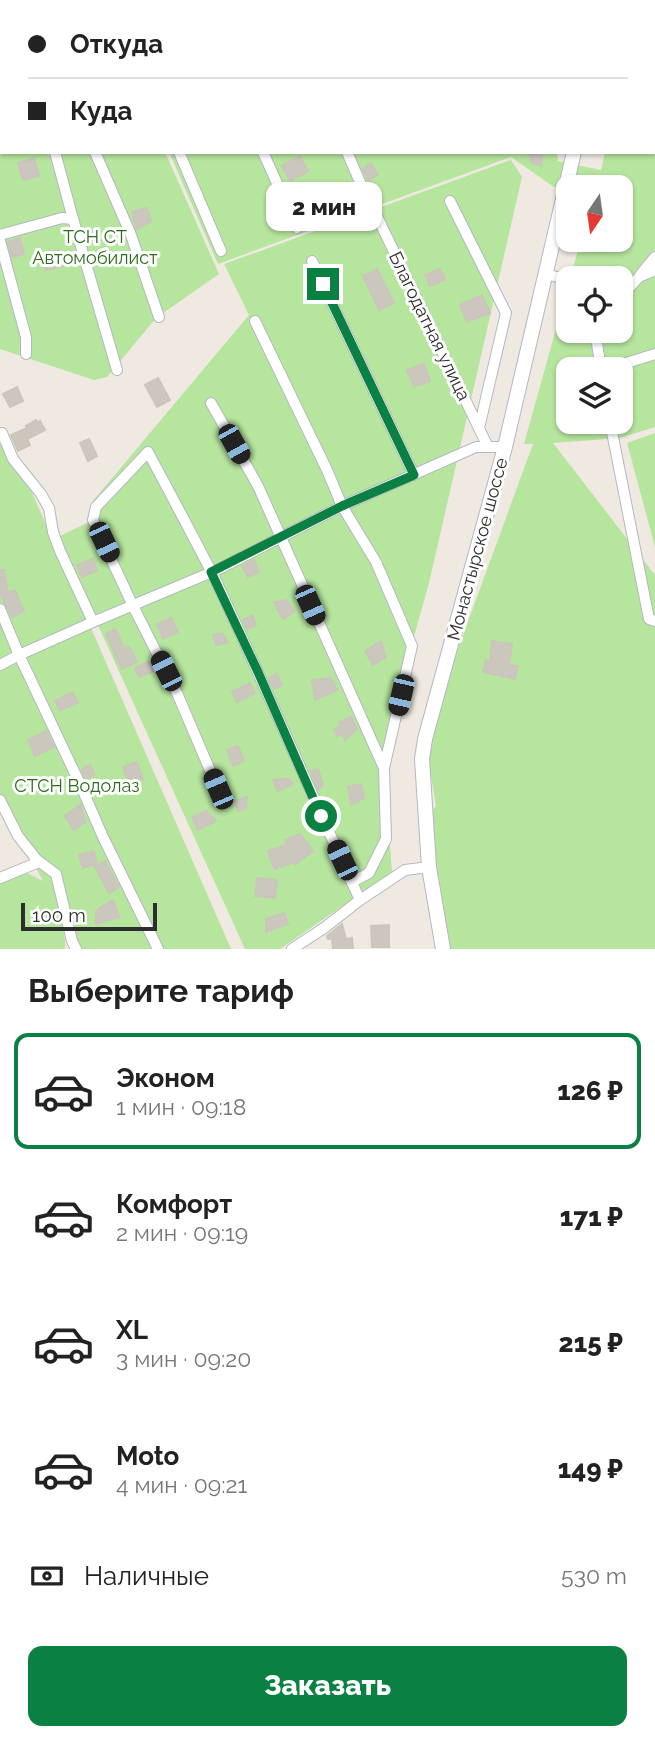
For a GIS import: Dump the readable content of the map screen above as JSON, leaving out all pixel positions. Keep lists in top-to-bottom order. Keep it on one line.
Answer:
{"streets":{"main road":["Монастырское шоссе"],"street":["Благодатная улица"]},"parks":["ТСН СТ Автомобилист","СТСН Водолаз"],"scale_bar":"100 m","north":"bottom","page":{"banner":["Откуда","Куда"],"bubble":"2 мин","scale":"100 m","heading":"Выберите тариф","list":[{"name":"Эконом","note":"1 мин · 09:18","value":"126 ₽"},{"name":"Комфорт","note":"2 мин · 09:19","value":"171 ₽"},{"name":"XL","note":"3 мин · 09:20","value":"215 ₽"},{"name":"Moto","note":"4 мин · 09:21","value":"149 ₽"}],"pay":["Наличные","530 m"],"buttons":"Заказать"}}
